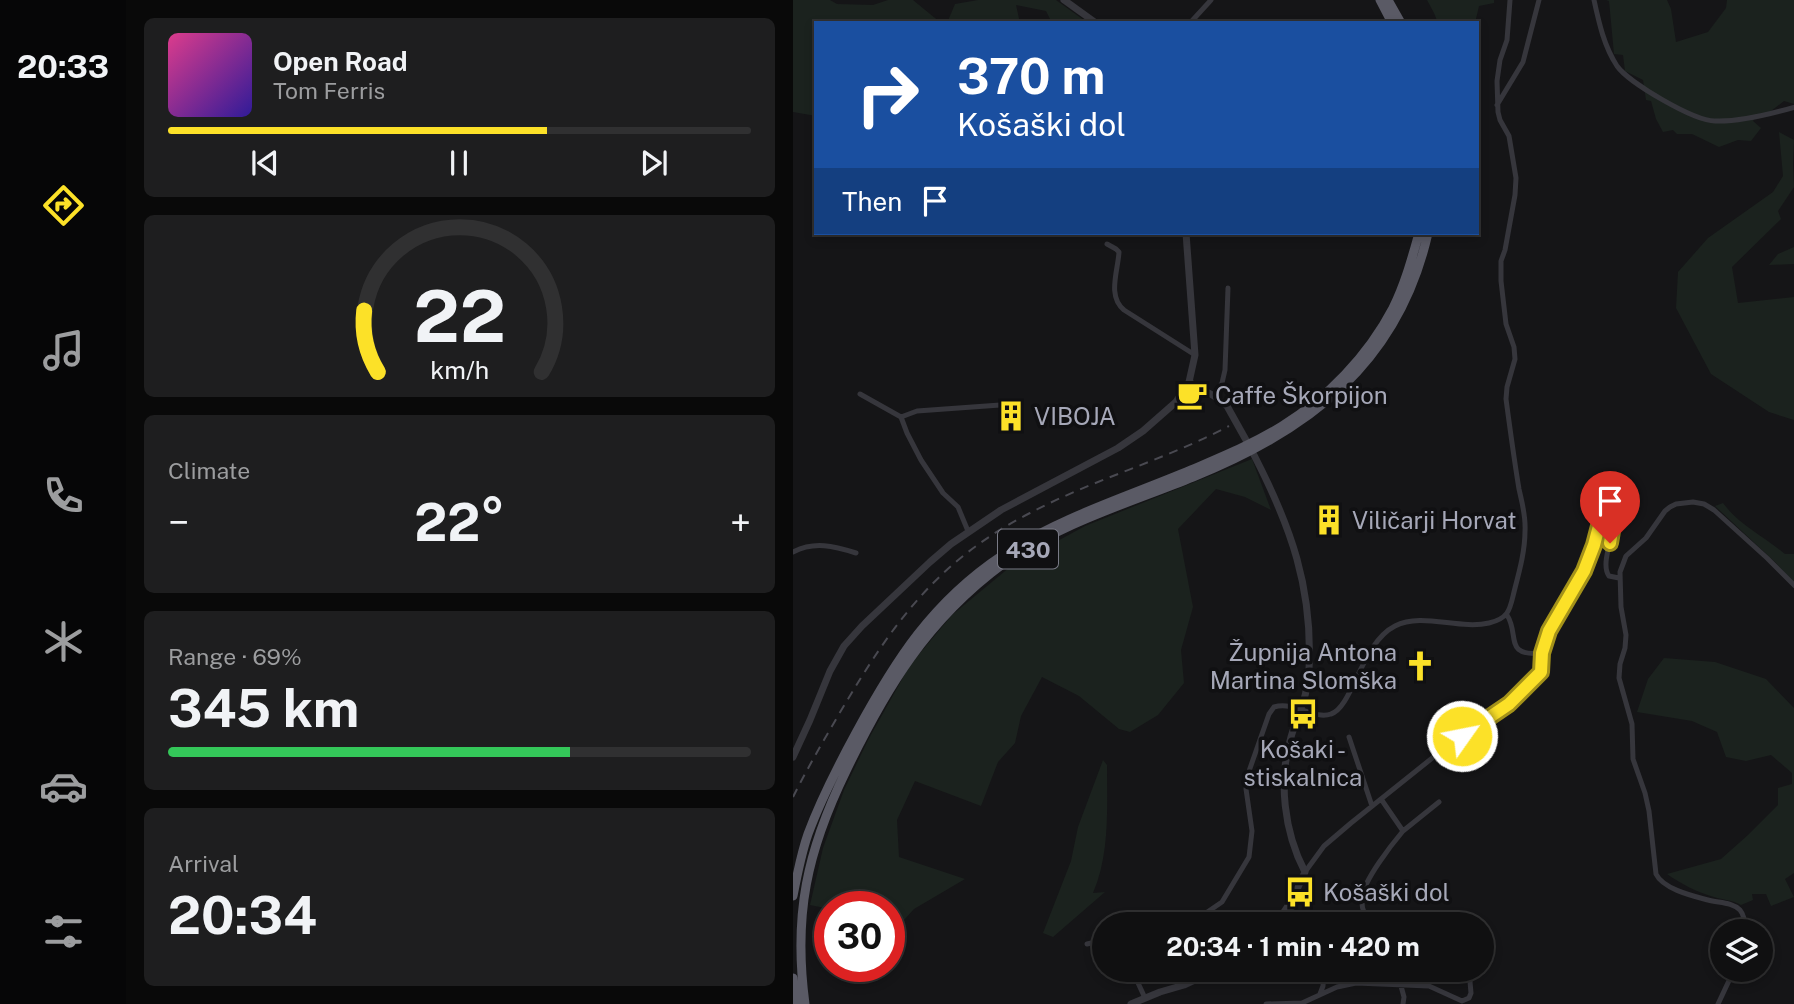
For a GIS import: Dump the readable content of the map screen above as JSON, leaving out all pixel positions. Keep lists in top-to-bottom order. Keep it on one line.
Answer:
{"streets":{"highway":["430"]},"places":{"cafe":["Caffe Škorpijon"],"building":["VIBOJA","Viličarji Horvat"],"church":["Župnija Antona Martina Slomška"],"bus stop":["Košaki - stiskalnica","Košaški dol"]},"page":{"tabs":"20:33","turn":["370 m","Košaški dol"],"song":["Open Road","Tom Ferris"],"then":"Then","tile":["Climate",["Range · 69%","345 km"],["Arrival","20:34"]],"heat":["−","22°","+"],"limit":"30","trip":"20:34 · 1 min · 420 m","gauge":["22","km/h"]}}
